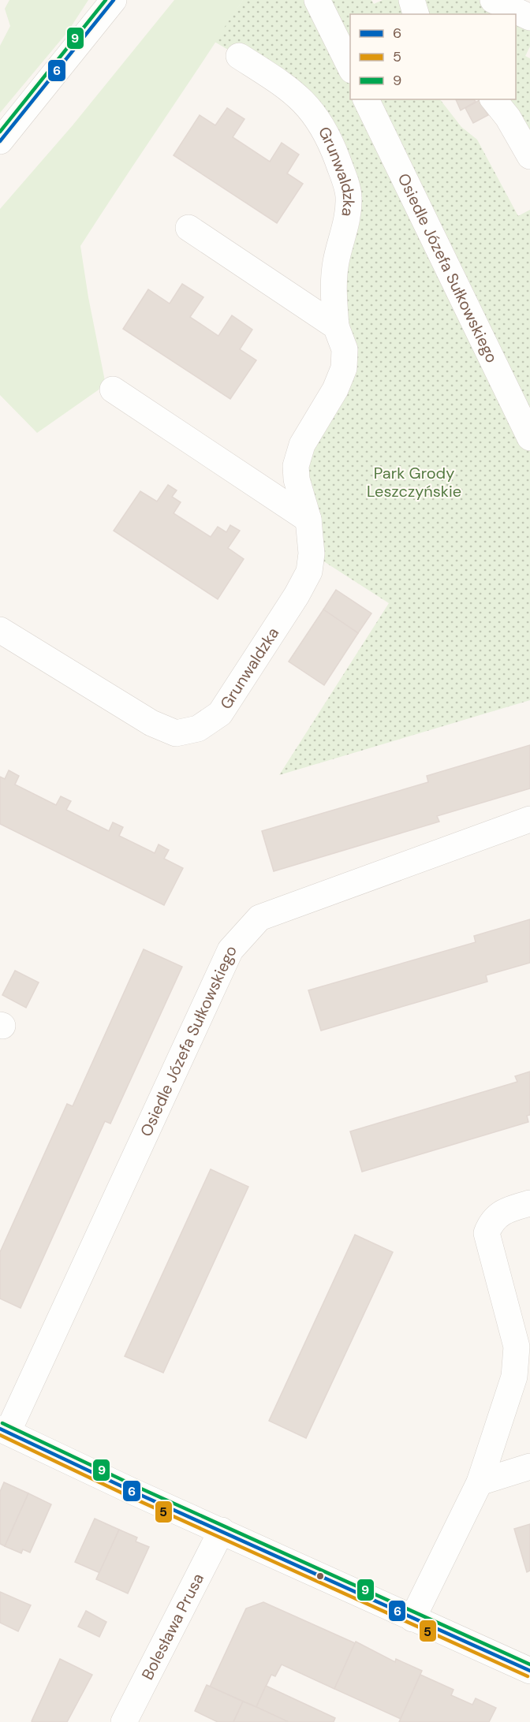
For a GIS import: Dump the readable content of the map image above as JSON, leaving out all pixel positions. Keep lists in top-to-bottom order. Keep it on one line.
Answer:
{"streets":{"street":["Grunwaldzka","Osiedle Józefa Sułkowskiego","Bolesława Prusa"]},"parks":["Park Grody Leszczyńskie"],"lines":["transit line 6","transit line 9","transit line 5"],"legend":["6","5","9"]}
